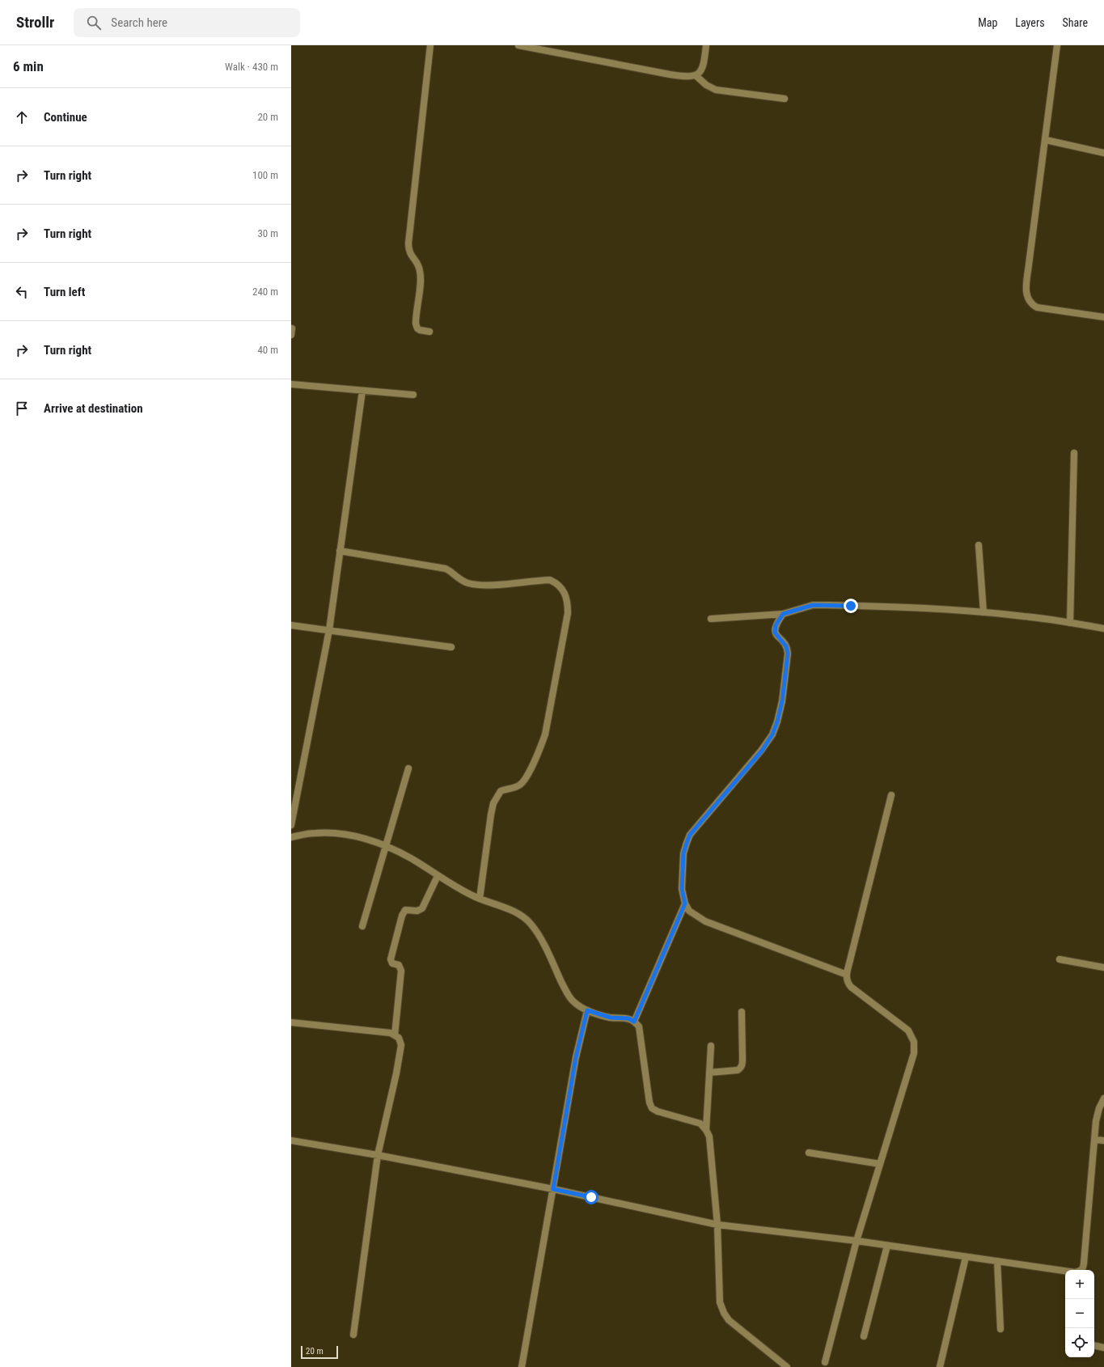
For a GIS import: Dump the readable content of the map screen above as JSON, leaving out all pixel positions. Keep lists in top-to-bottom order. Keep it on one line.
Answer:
{"scale_bar":"20 m","page":{"header":"Strollr","search":"Search here","nav":["Map","Layers","Share"],"heading":["6 min","Walk · 430 m"],"list":[["Continue","20 m"],["Turn right","100 m"],["Turn right","30 m"],["Turn left","240 m"],["Turn right","40 m"],"Arrive at destination"],"map_buttons":["+","−"],"scale":"20 m"}}
